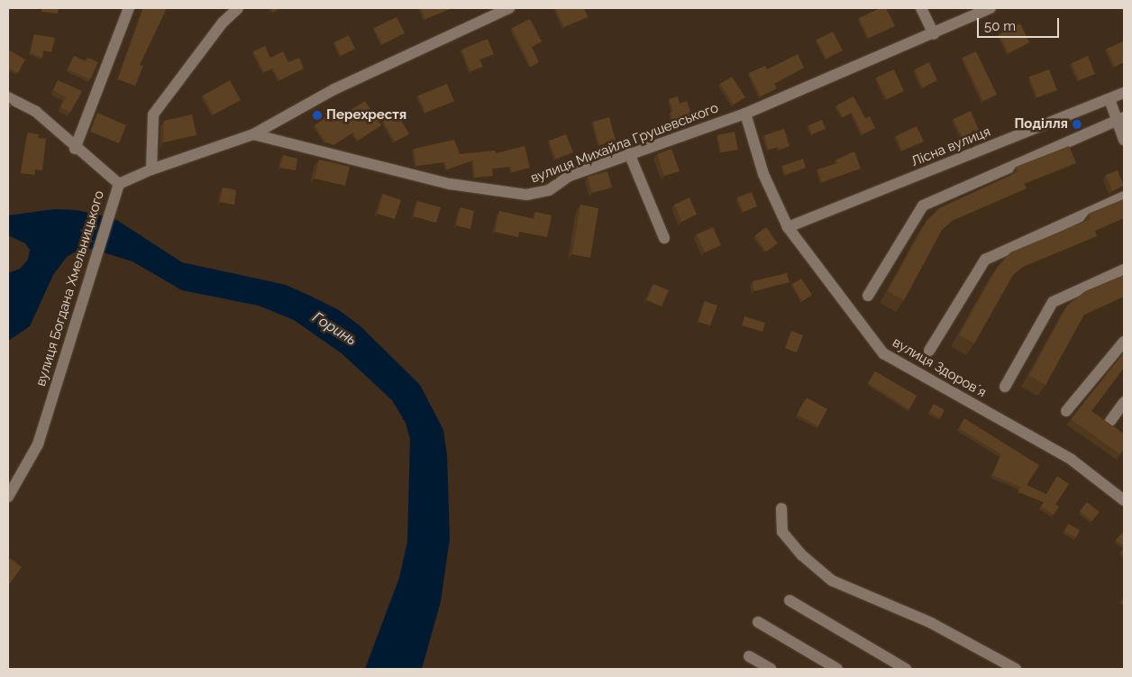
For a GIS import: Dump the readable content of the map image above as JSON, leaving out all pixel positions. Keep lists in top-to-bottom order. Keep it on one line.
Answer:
{"streets":{"street":["вулиця Михайла Грушевського","Лісна вулиця","вулиця Богдана Хмельницького","вулиця Здоровʼя"]},"crossings":[["вулиця Михайла Грушевського","вулиця Богдана Хмельницького"],["вулиця Михайла Грушевського","вулиця Здоровʼя"],["Лісна вулиця","вулиця Здоровʼя"]],"water":["Горинь"],"places":["Перехрестя","Поділля"],"scale_bar":"50 m"}
